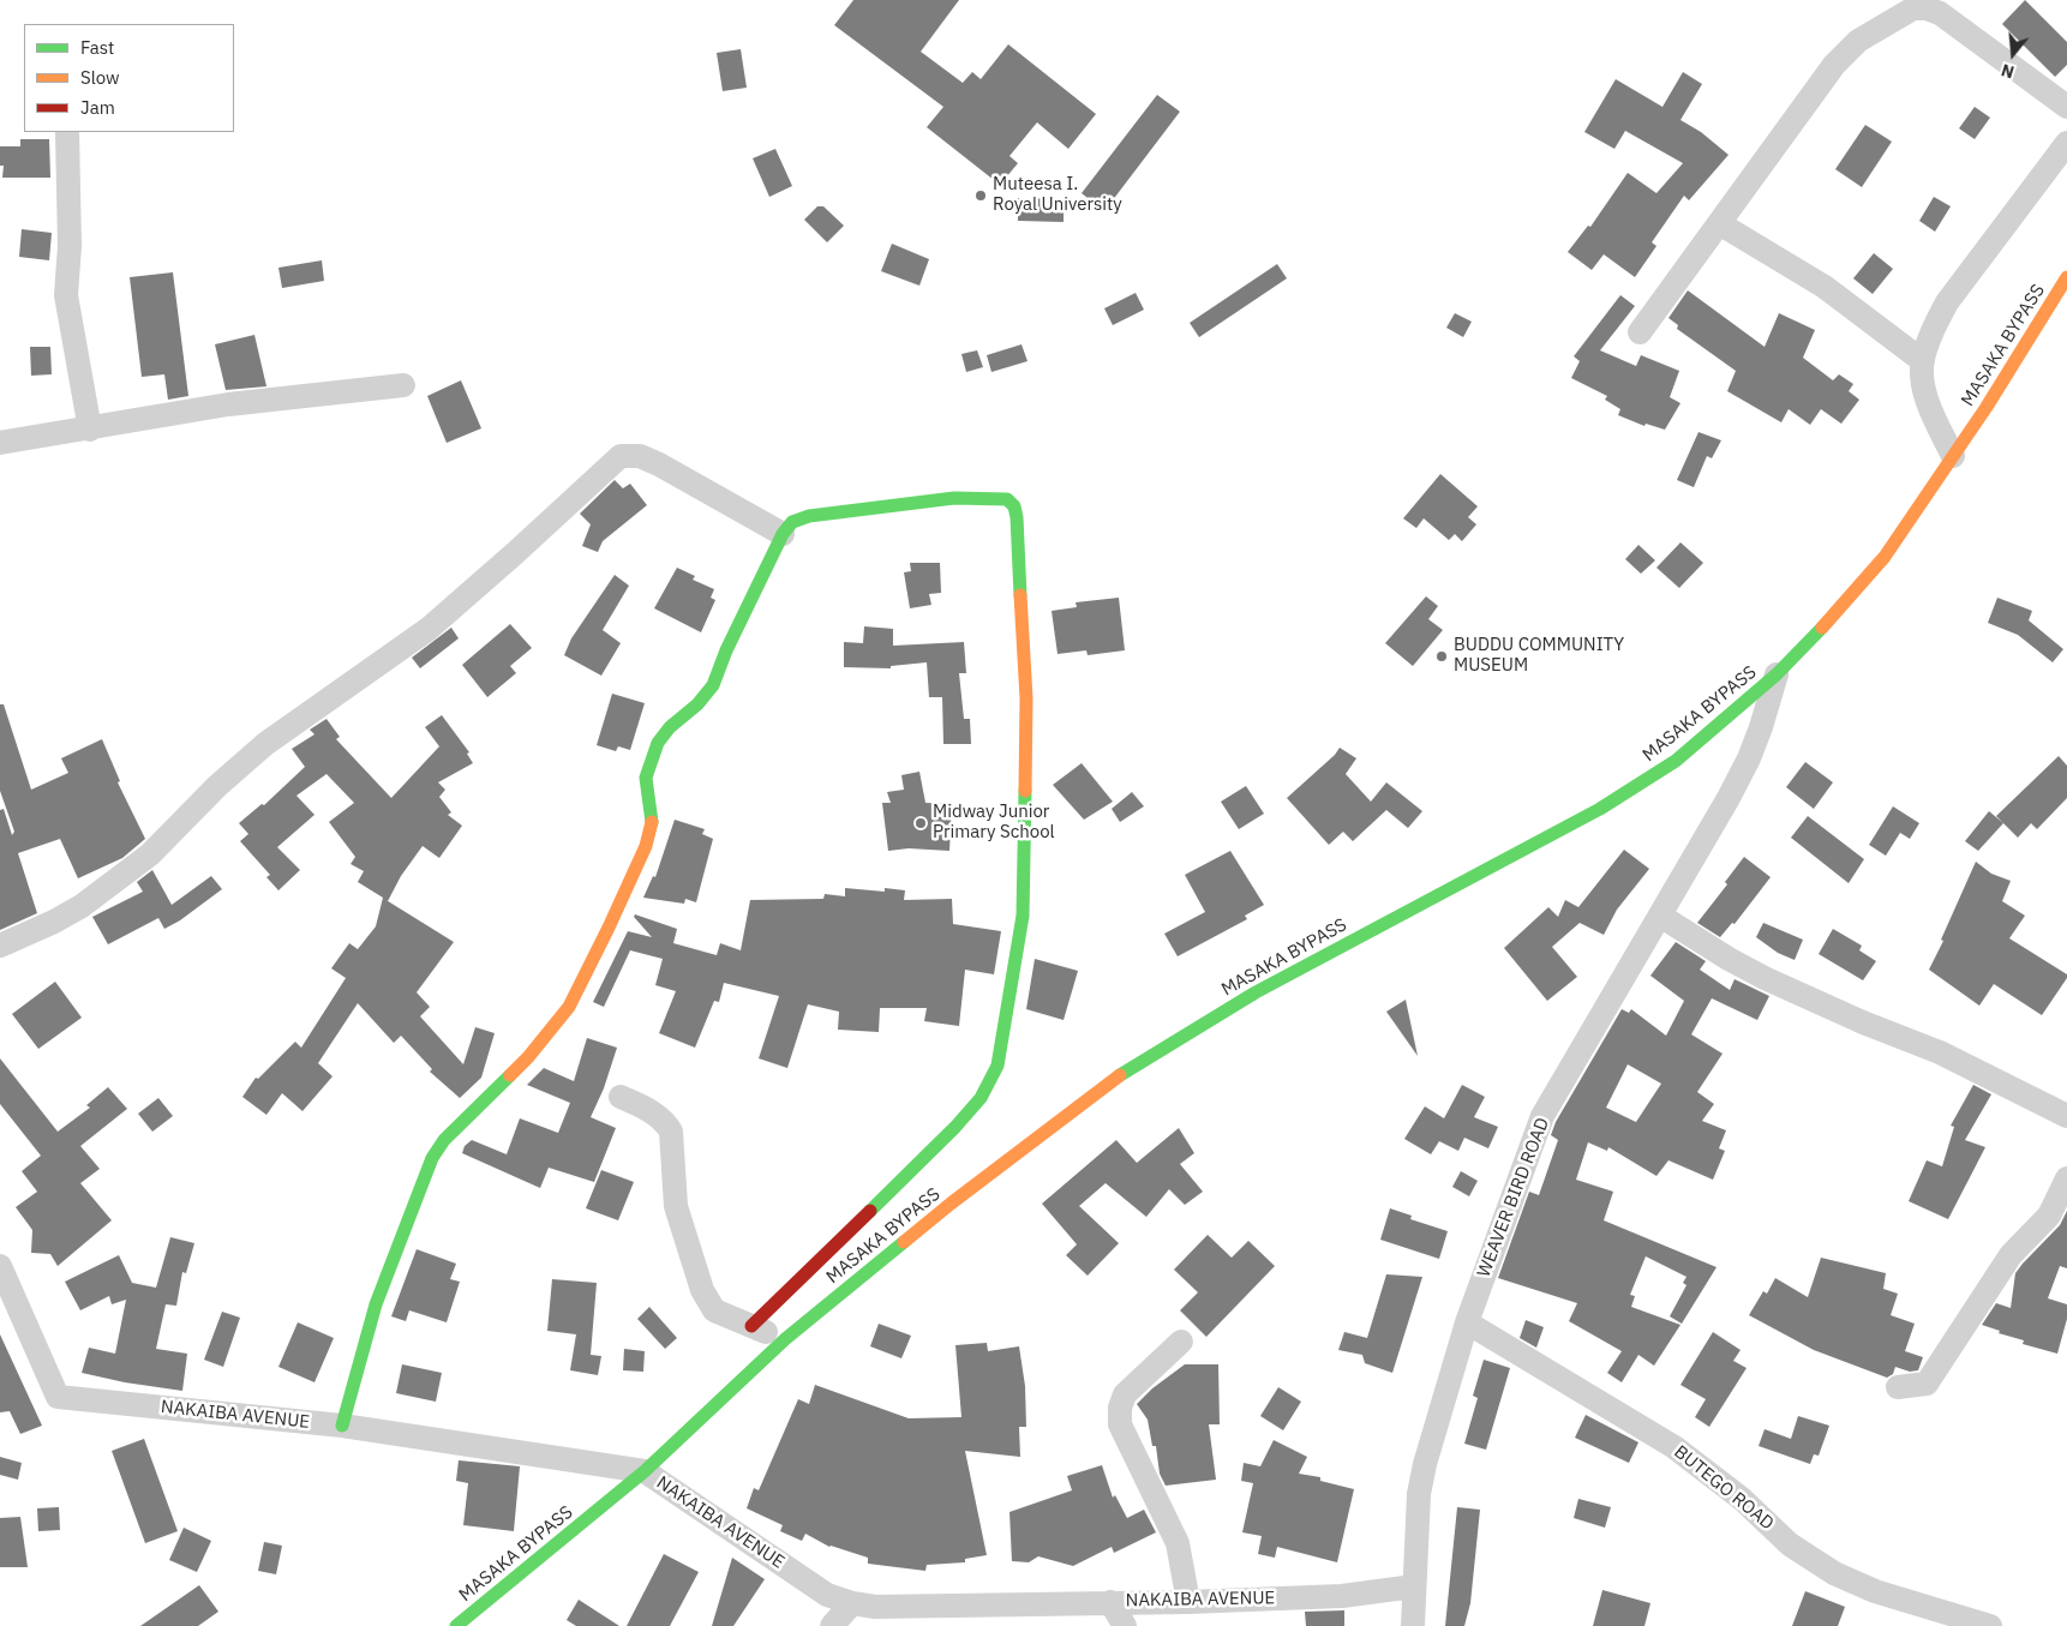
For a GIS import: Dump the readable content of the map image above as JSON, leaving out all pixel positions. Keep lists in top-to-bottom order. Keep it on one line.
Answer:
{"streets":{"main road":["MASAKA BYPASS"],"street":["WEAVER BIRD ROAD","NAKAIBA AVENUE","BUTEGO ROAD"]},"crossings":[["MASAKA BYPASS","WEAVER BIRD ROAD"],["MASAKA BYPASS","NAKAIBA AVENUE"],["WEAVER BIRD ROAD","NAKAIBA AVENUE"],["WEAVER BIRD ROAD","BUTEGO ROAD"]],"places":["Muteesa I. Royal University","BUDDU COMMUNITY MUSEUM","Midway Junior Primary School"],"legend":["Fast","Slow","Jam"],"north":"bottom"}
